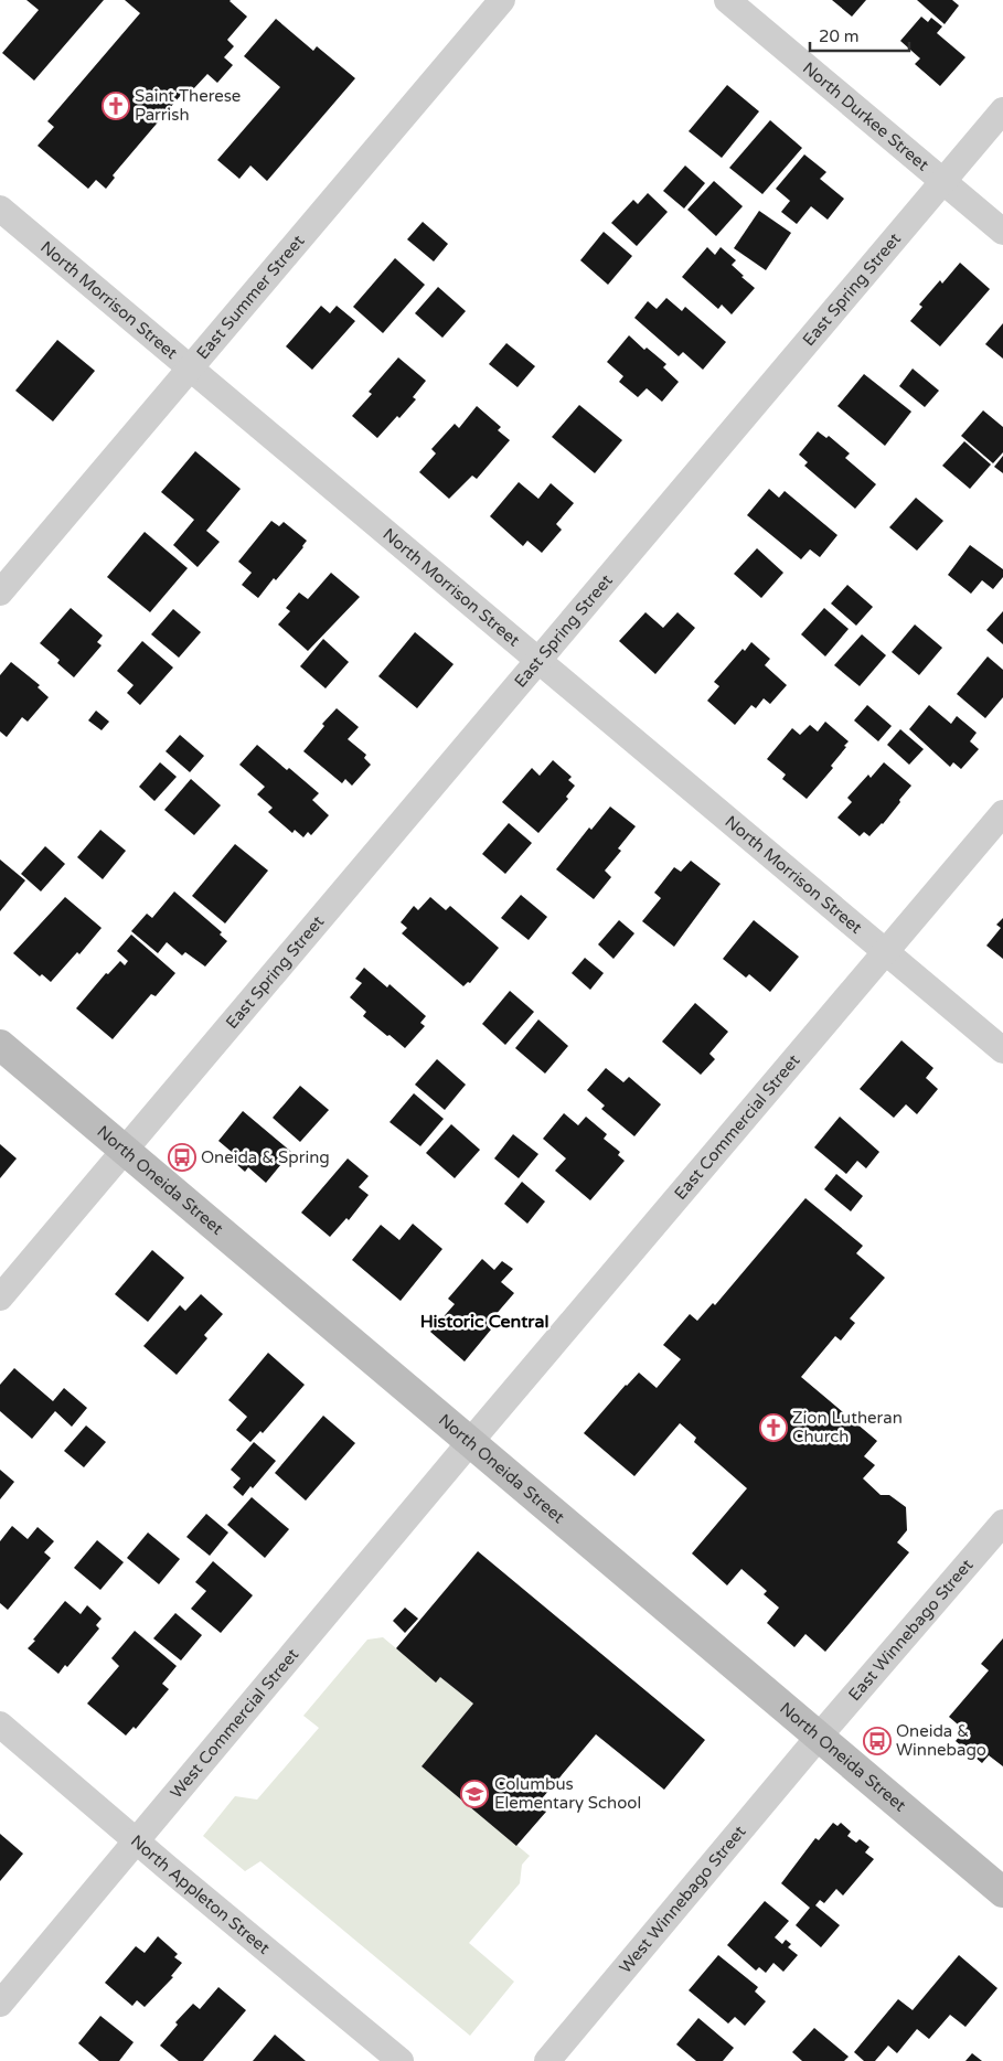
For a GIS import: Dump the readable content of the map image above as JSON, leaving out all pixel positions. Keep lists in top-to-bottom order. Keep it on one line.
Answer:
{"streets":{"main road":["North Oneida Street"],"street":["North Durkee Street","East Spring Street","East Summer Street","North Morrison Street","East Commercial Street","East Winnebago Street","West Commercial Street","North Appleton Street","West Winnebago Street"]},"crossings":[["North Durkee Street","East Spring Street"],["East Spring Street","North Morrison Street"],["East Spring Street","North Oneida Street"],["East Summer Street","North Morrison Street"],["North Morrison Street","East Commercial Street"],["East Commercial Street","North Oneida Street"],["East Commercial Street","West Commercial Street"],["North Oneida Street","East Winnebago Street"],["North Oneida Street","West Commercial Street"],["North Oneida Street","West Winnebago Street"],["East Winnebago Street","West Winnebago Street"],["West Commercial Street","North Appleton Street"]],"districts":["Historic Central"],"places":{"church":["Saint Therese Parrish","Zion Lutheran Church"],"bus stop":["Oneida & Spring","Oneida & Winnebago"],"school or university":["Columbus Elementary School"]},"scale_bar":"20 m"}
